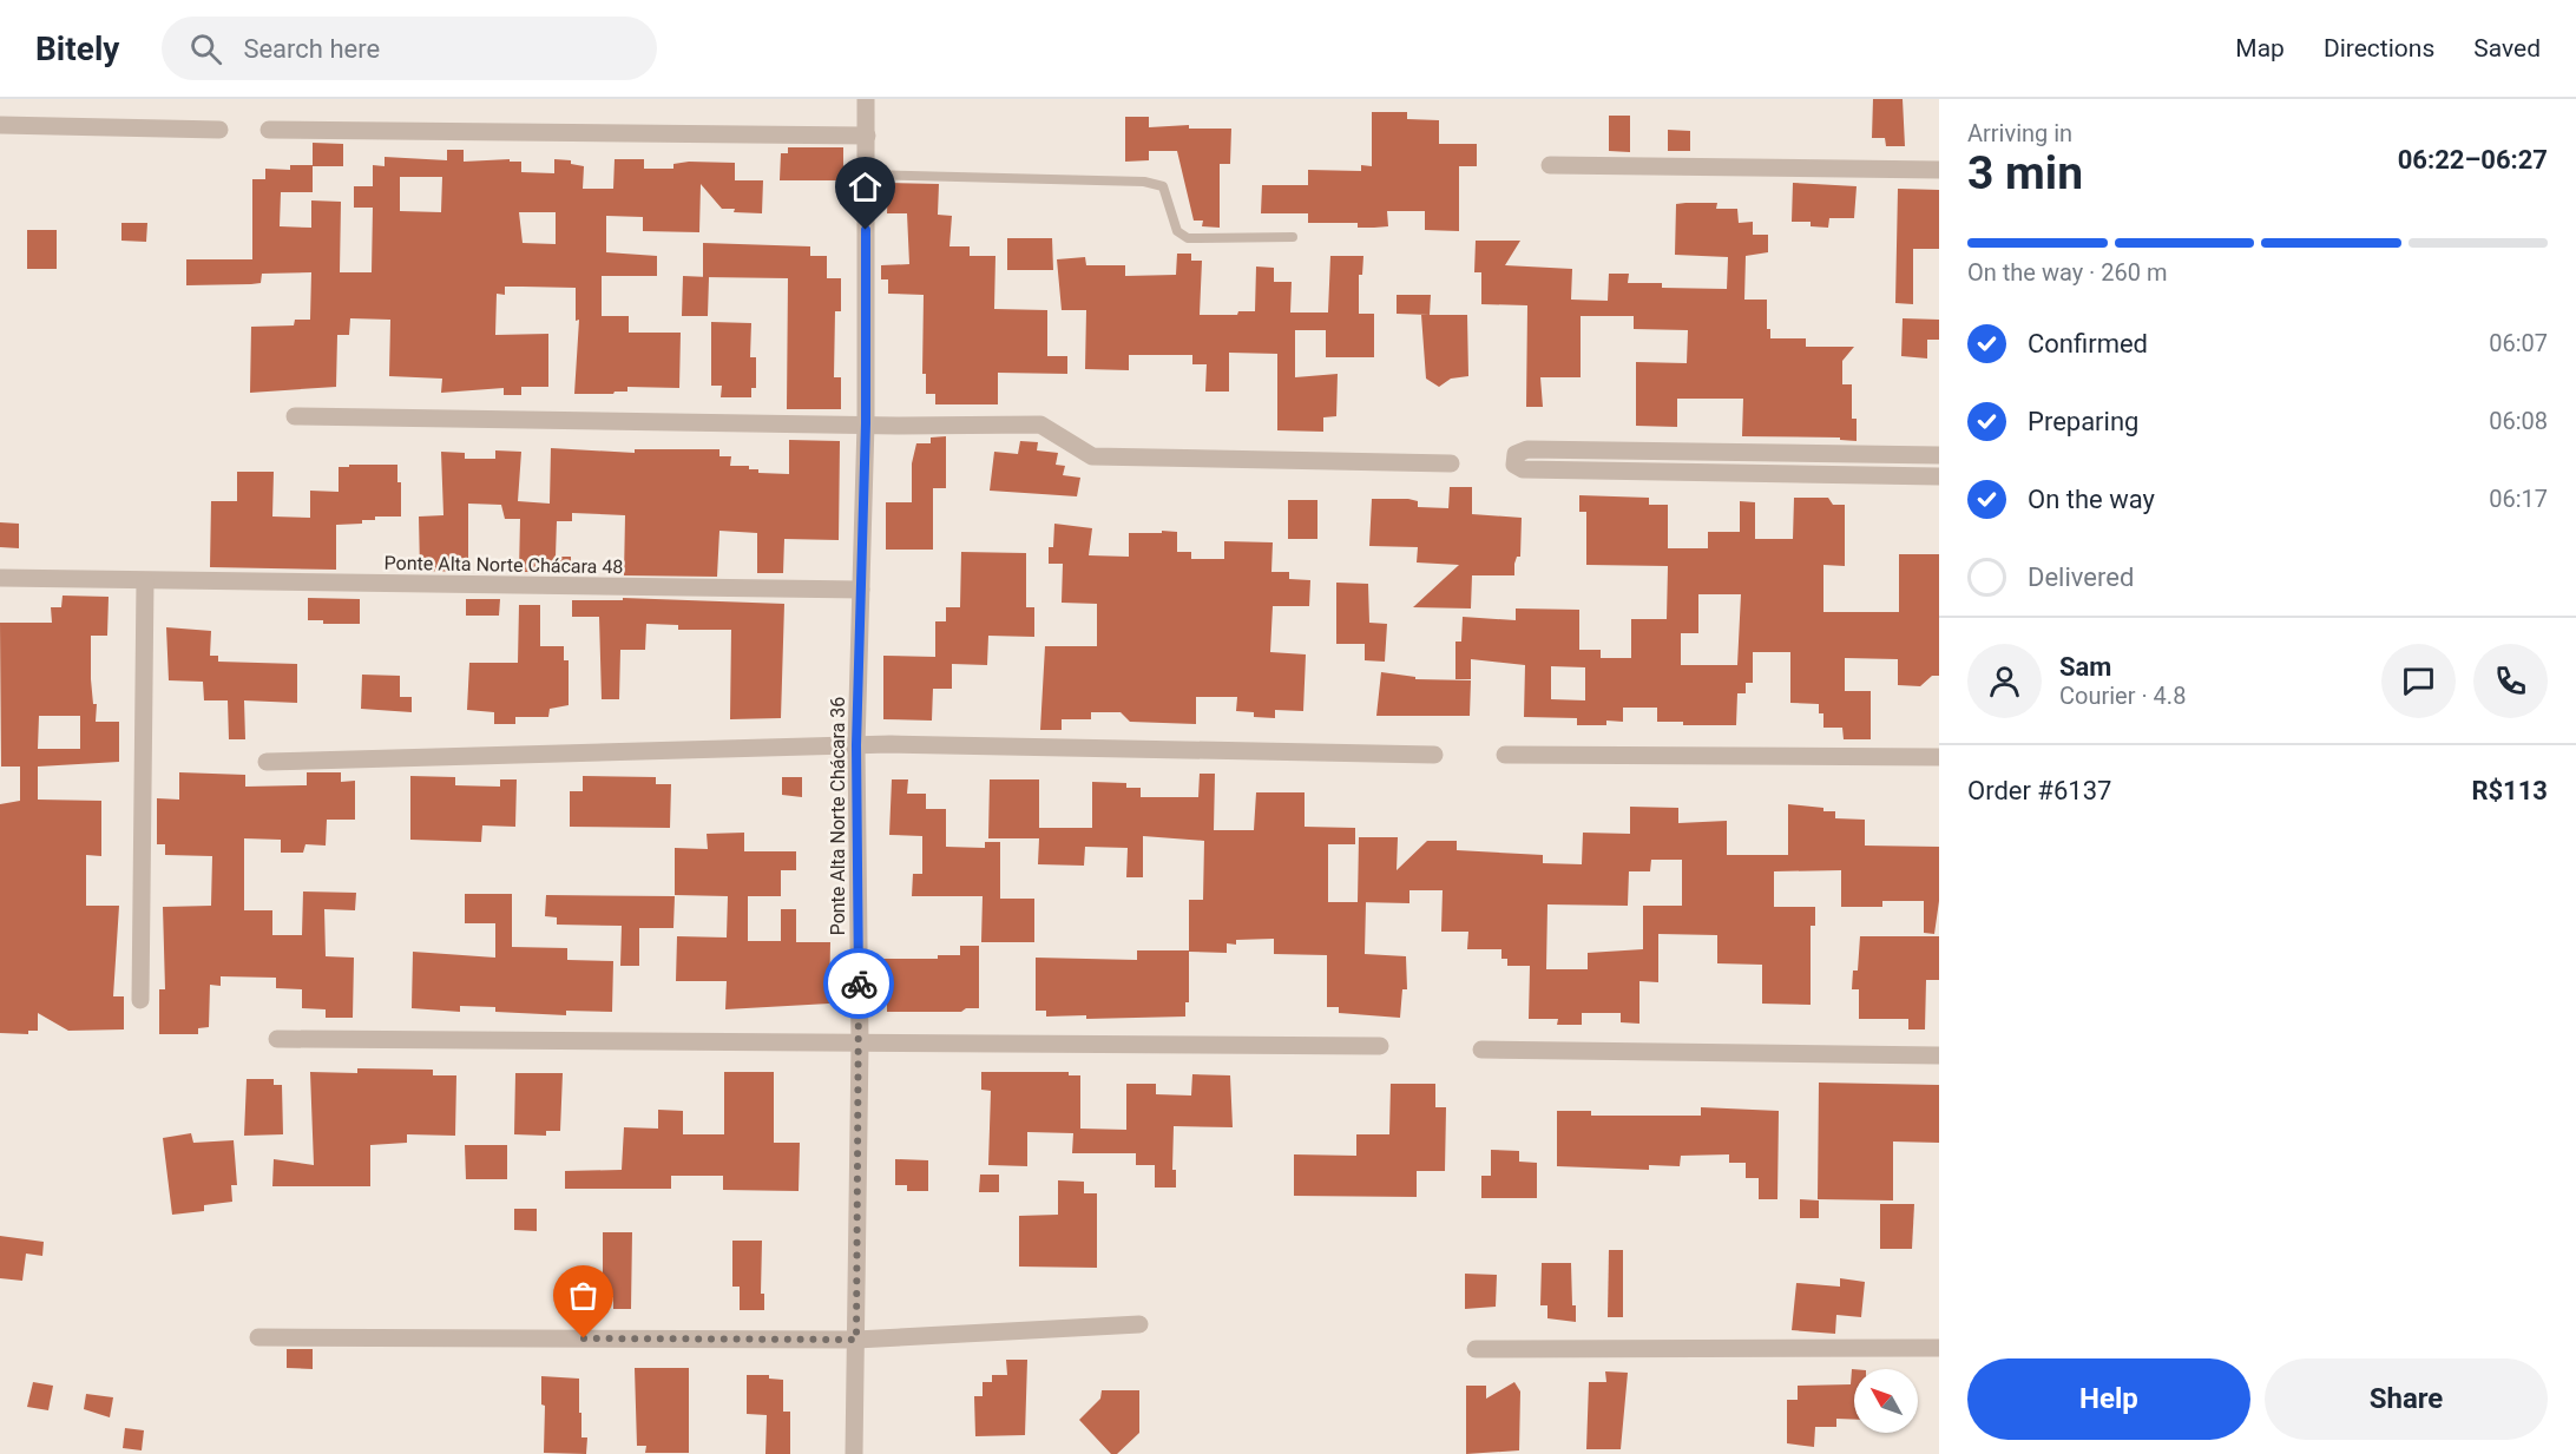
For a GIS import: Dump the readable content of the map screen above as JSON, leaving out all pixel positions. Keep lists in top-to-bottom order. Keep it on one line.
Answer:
{"streets":{"street":["Ponte Alta Norte Chácara 48","Ponte Alta Norte Chácara 36"]},"crossings":[["Ponte Alta Norte Chácara 48","Ponte Alta Norte Chácara 36"]],"north":"top left","page":{"header":"Bitely","search":"Search here","nav":["Map","Directions","Saved"],"heading":["3 min","Arriving in","06:22–06:27"],"panel":["Sam","Courier · 4.8","Order #6137","R$113"],"bar":"On the way · 260 m","list":[["Confirmed","06:07"],["Preparing","06:08"],["On the way","06:17"],"Delivered"],"buttons":["Help","Share"]}}
